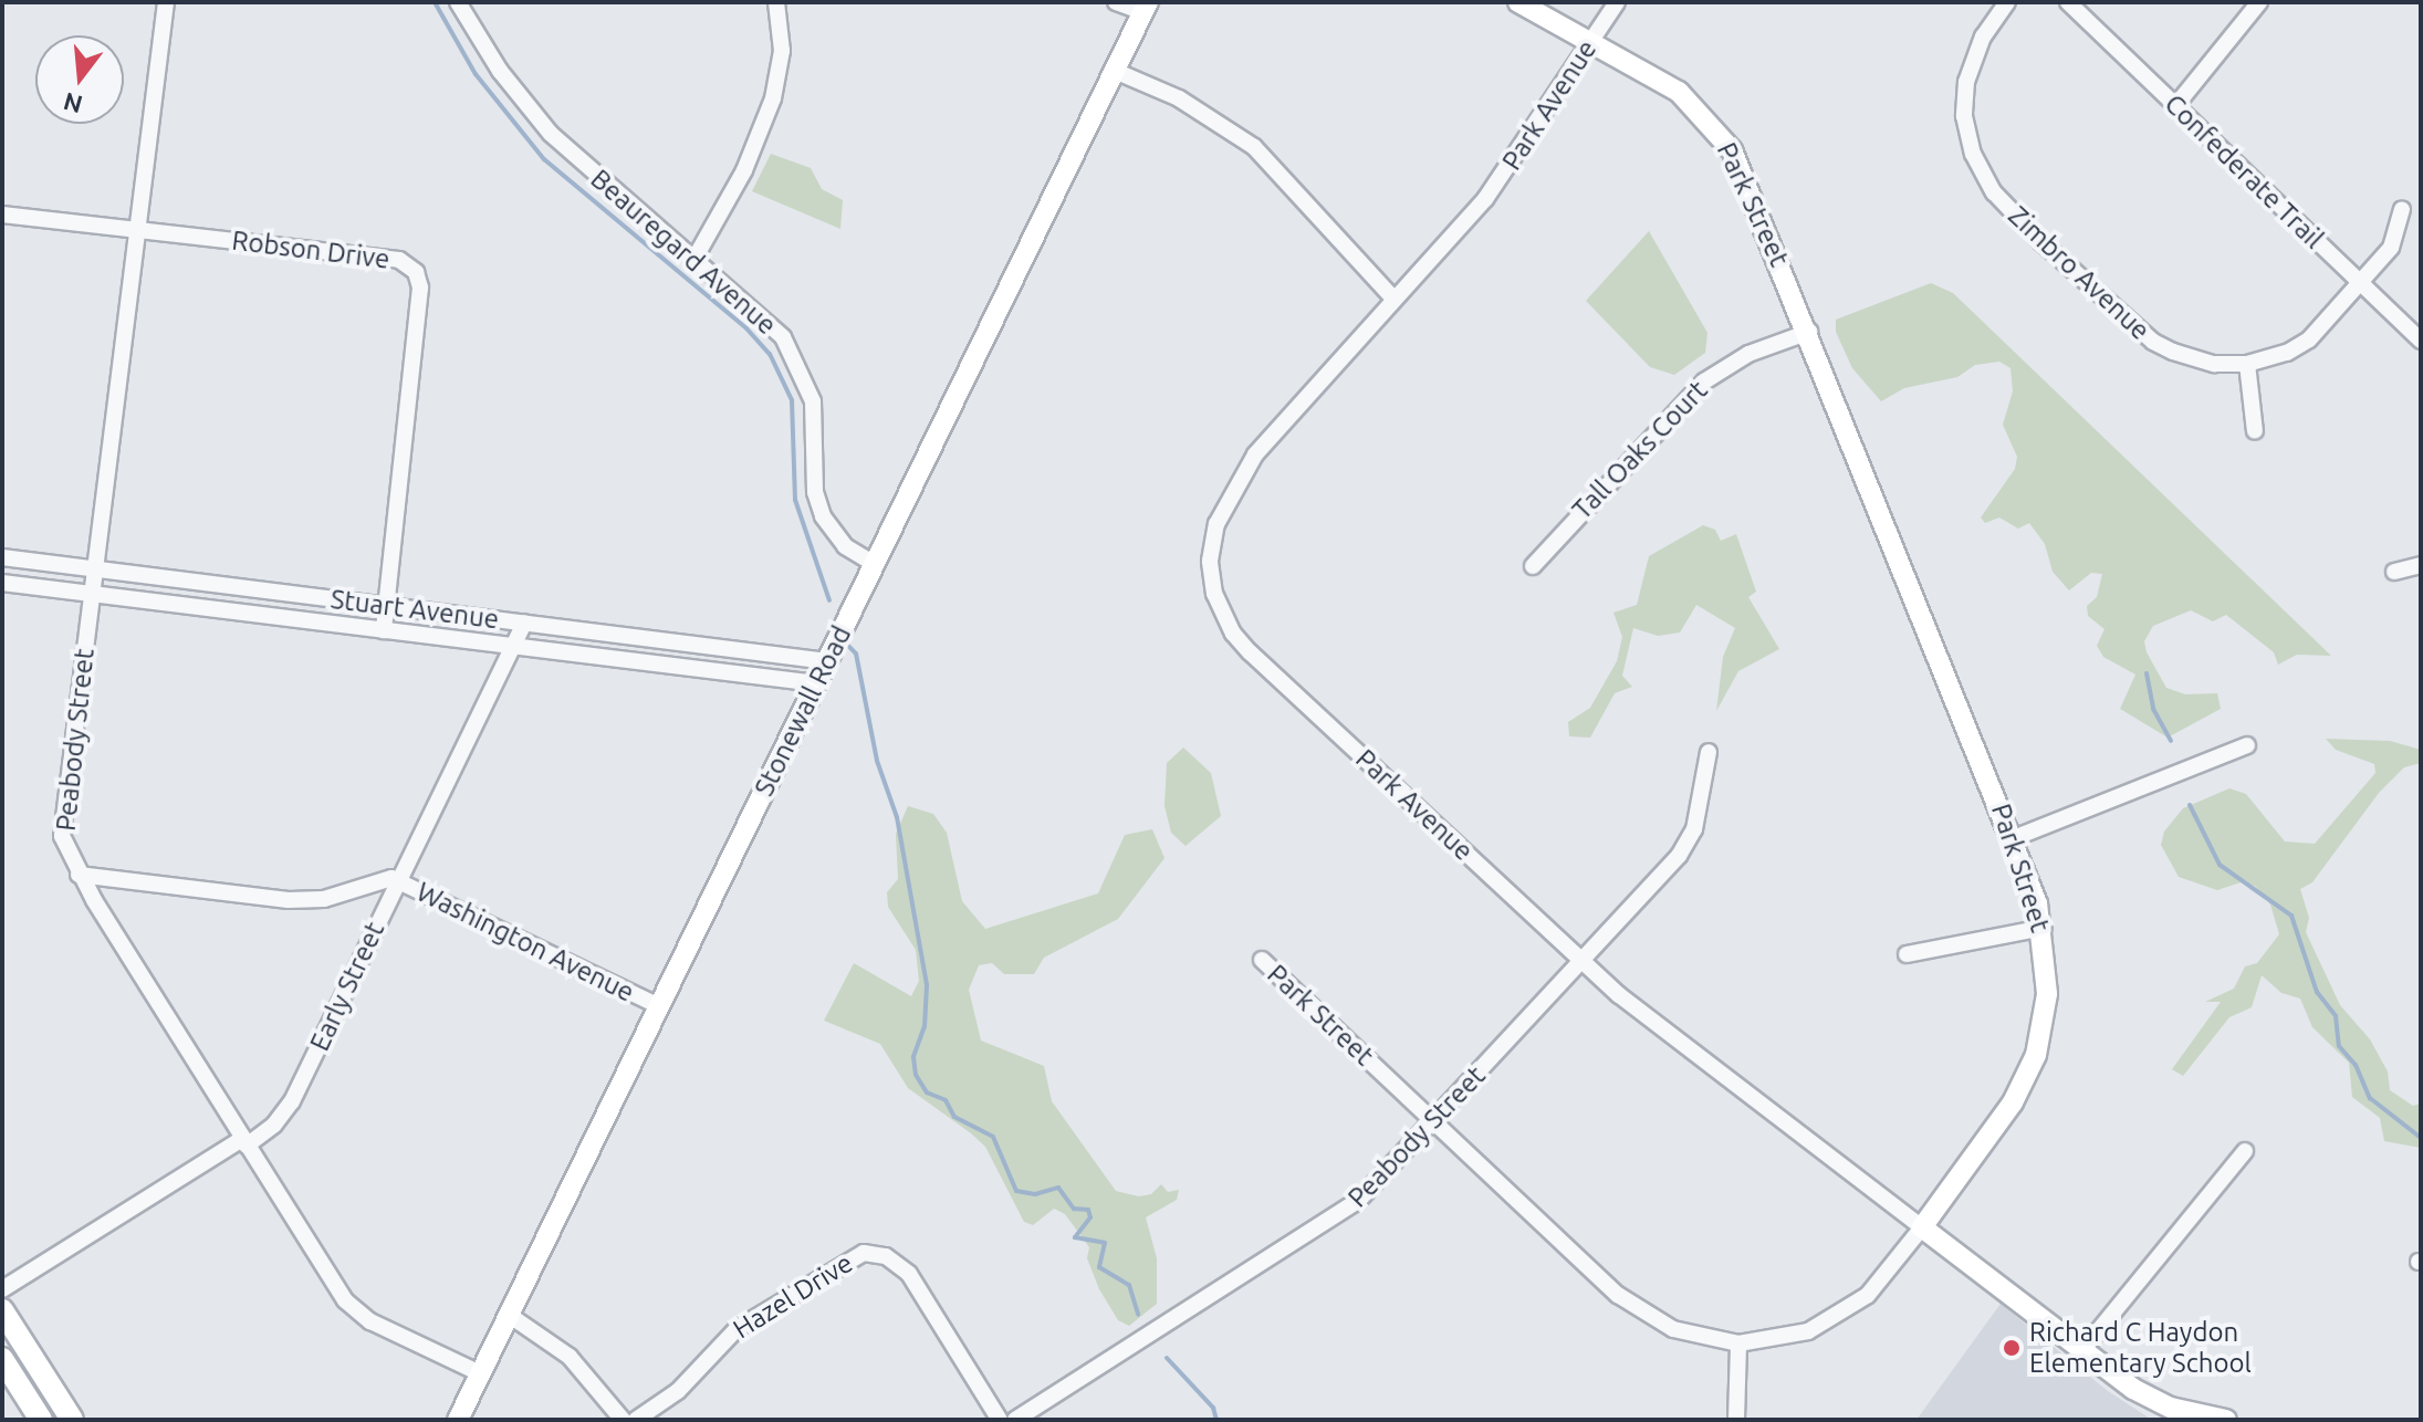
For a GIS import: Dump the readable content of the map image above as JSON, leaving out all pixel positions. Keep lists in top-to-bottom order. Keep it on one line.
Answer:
{"streets":{"street":["Park Avenue","Confederate Trail","Park Street","Robson Drive","Beauregard Avenue","Zimbro Avenue","Tall Oaks Court","Stuart Avenue","Stonewall Road","Peabody Street","Washington Avenue","Early Street","Hazel Drive"]},"crossings":[["Park Avenue","Park Street"],["Park Avenue","Peabody Street"],["Confederate Trail","Zimbro Avenue"],["Park Street","Tall Oaks Court"],["Park Street","Peabody Street"],["Robson Drive","Stuart Avenue"],["Robson Drive","Peabody Street"],["Beauregard Avenue","Stonewall Road"],["Stuart Avenue","Stonewall Road"],["Stuart Avenue","Peabody Street"],["Stuart Avenue","Early Street"],["Stonewall Road","Peabody Street"],["Stonewall Road","Washington Avenue"],["Peabody Street","Washington Avenue"],["Peabody Street","Early Street"],["Washington Avenue","Early Street"]],"places":["Richard C Haydon Elementary School"],"north":"bottom"}
